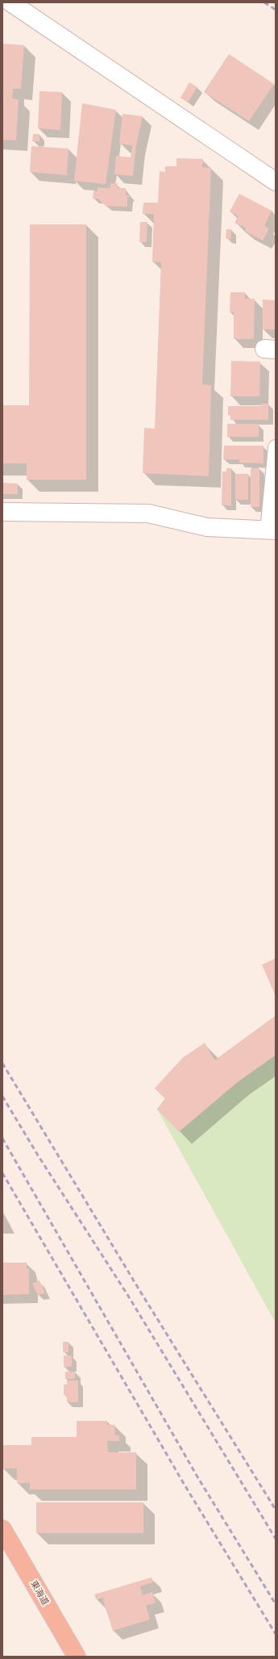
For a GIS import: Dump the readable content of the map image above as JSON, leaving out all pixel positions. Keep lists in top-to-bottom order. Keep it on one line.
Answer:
{"streets":{"highway":["東海道"]}}
